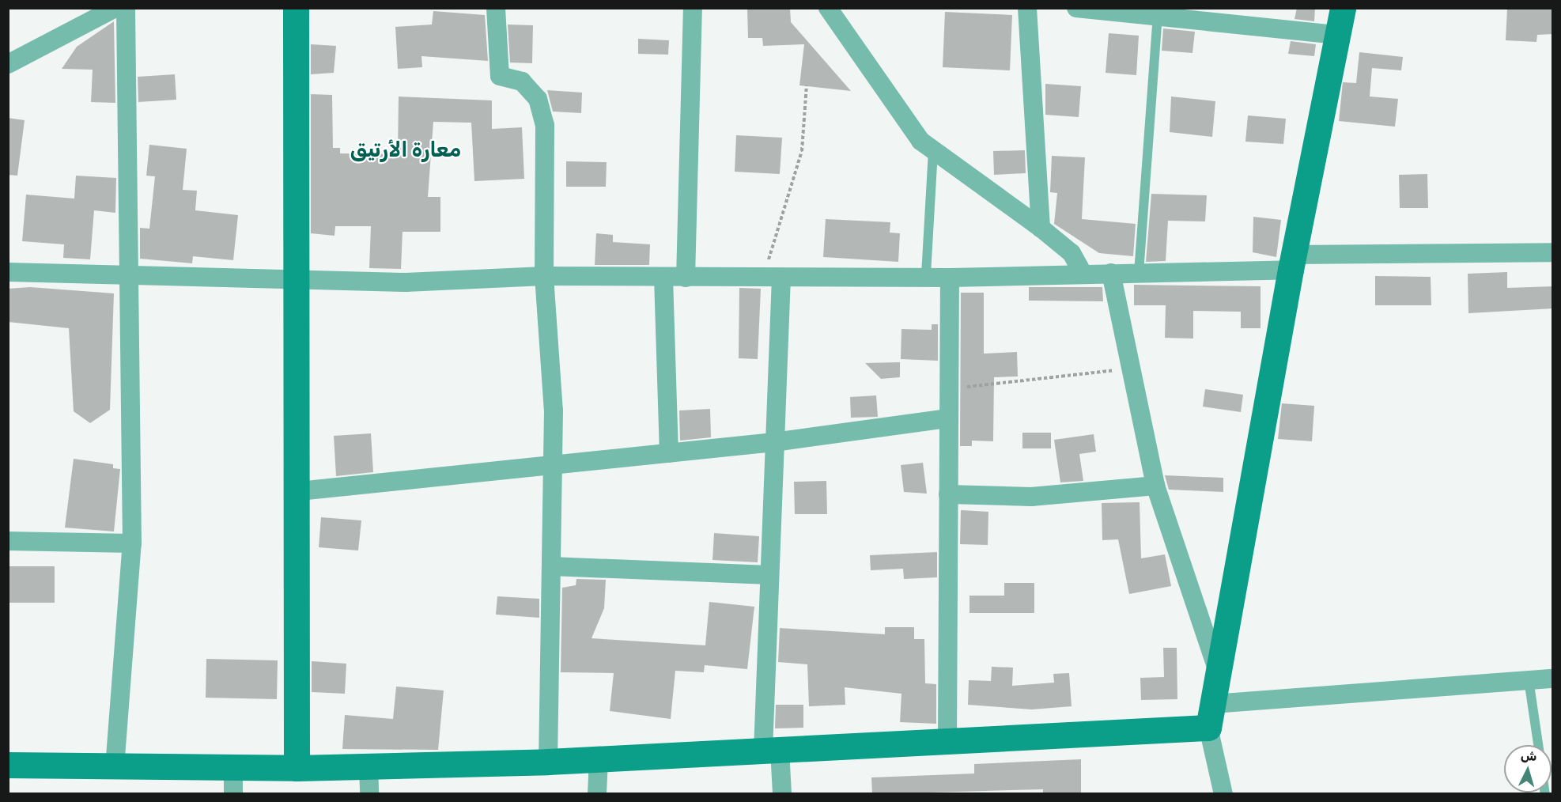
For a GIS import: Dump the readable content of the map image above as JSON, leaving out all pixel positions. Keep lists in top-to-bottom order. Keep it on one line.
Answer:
{"districts":["معارة الأرتيق"],"north":"top"}
